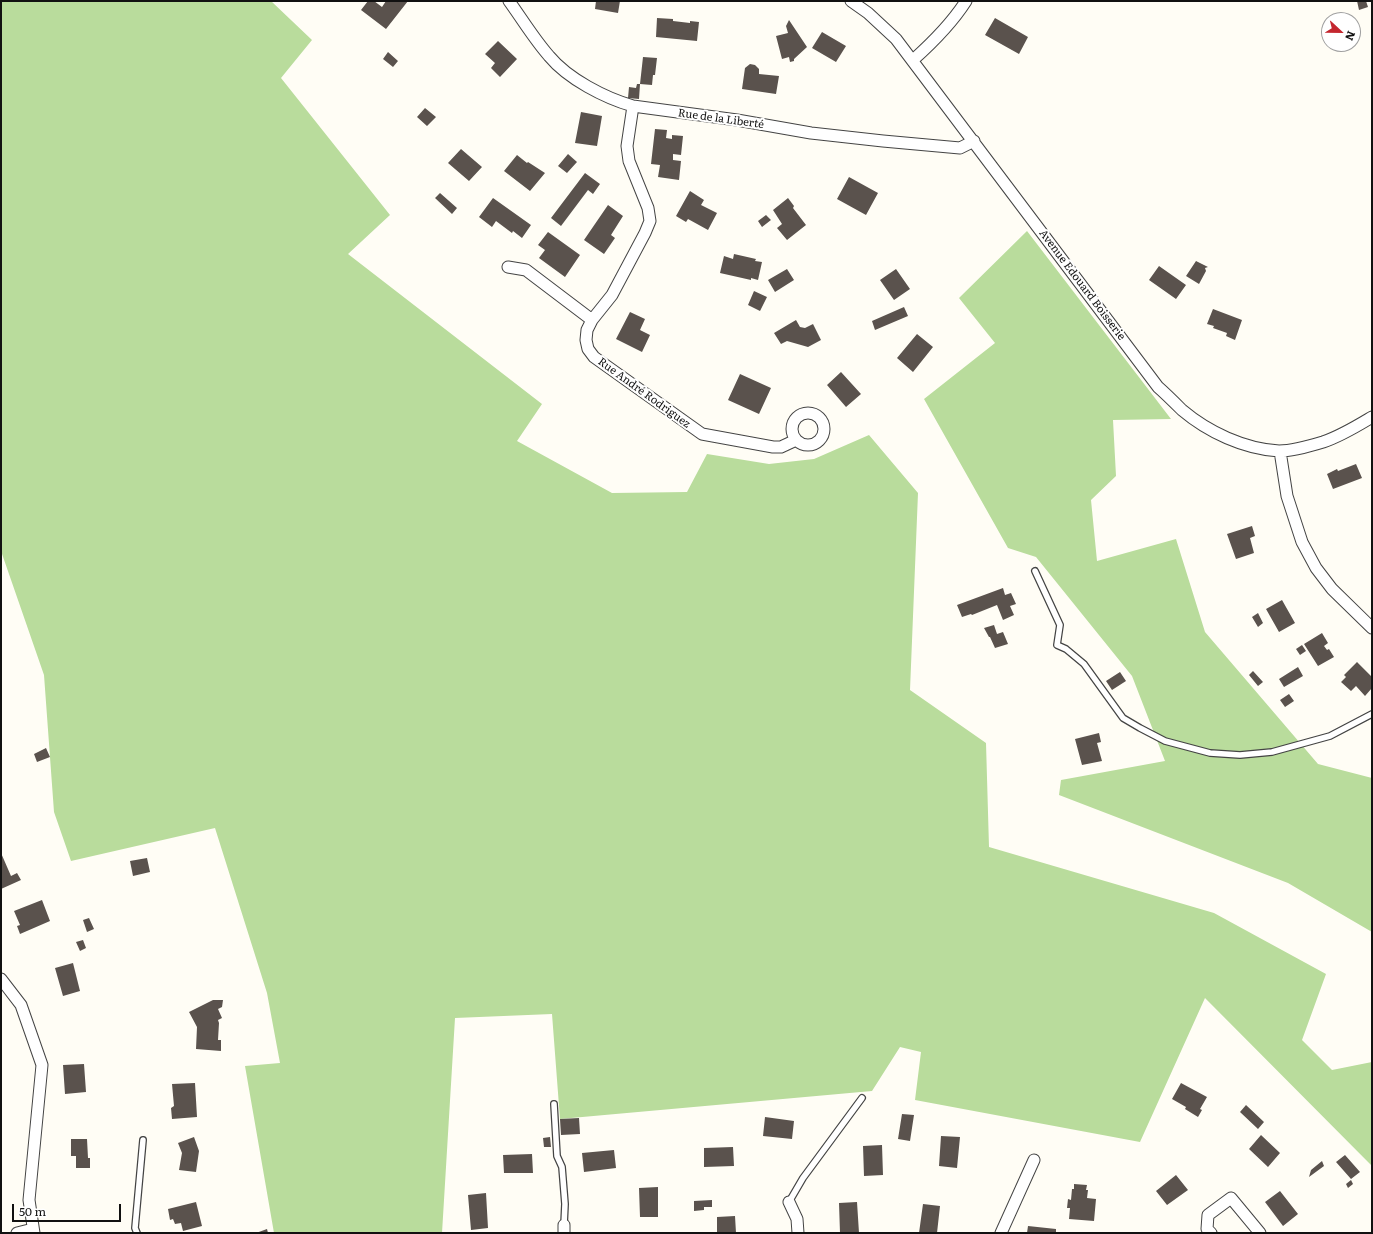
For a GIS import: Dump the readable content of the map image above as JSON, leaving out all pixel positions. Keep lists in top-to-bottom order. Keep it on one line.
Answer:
{"streets":{"street":["Rue de la Liberté","Avenue Edouard Boisserie","Rue André Rodriguez"]},"crossings":[["Rue de la Liberté","Avenue Edouard Boisserie"],["Rue de la Liberté","Rue André Rodriguez"]],"scale_bar":"50 m","north":"right"}
